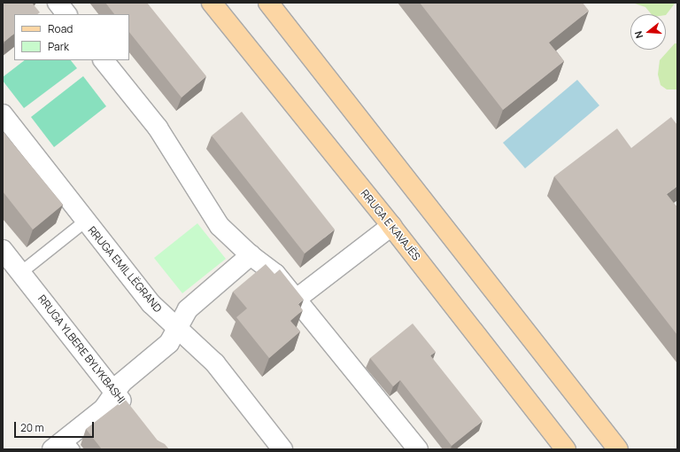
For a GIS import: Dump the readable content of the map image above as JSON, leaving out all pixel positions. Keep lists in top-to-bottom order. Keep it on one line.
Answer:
{"streets":{"main road":["RRUGA E KAVAJËS"],"street":["RRUGA EMIL LËGRAND","RRUGA YLBERE BYLYKBASHI"]},"legend":["Road","Park"],"scale_bar":"20 m","north":"left"}
